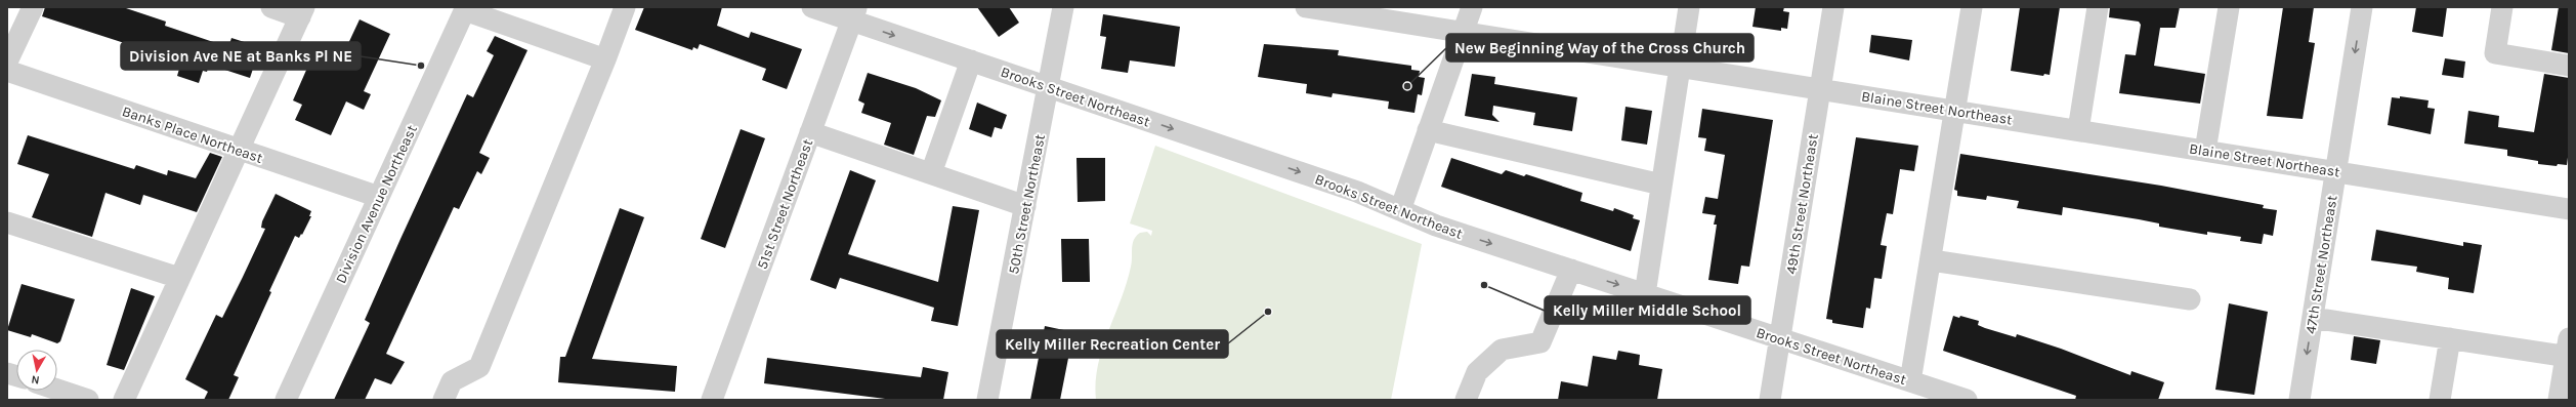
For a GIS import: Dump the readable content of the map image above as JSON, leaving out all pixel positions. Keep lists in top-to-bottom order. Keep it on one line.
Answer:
{"streets":{"street":["Brooks Street Northeast","Blaine Street Northeast","Banks Place Northeast","Division Avenue Northeast","51st Street Northeast","50th Street Northeast","49th Street Northeast","47th Street Northeast"]},"crossings":[["Brooks Street Northeast","51st Street Northeast"],["Brooks Street Northeast","50th Street Northeast"],["Brooks Street Northeast","49th Street Northeast"],["Blaine Street Northeast","49th Street Northeast"],["Blaine Street Northeast","47th Street Northeast"],["Banks Place Northeast","Division Avenue Northeast"]],"places":["Division Ave NE at Banks Pl NE","New Beginning Way of the Cross Church","Kelly Miller Middle School","Kelly Miller Recreation Center"],"north":"bottom"}
